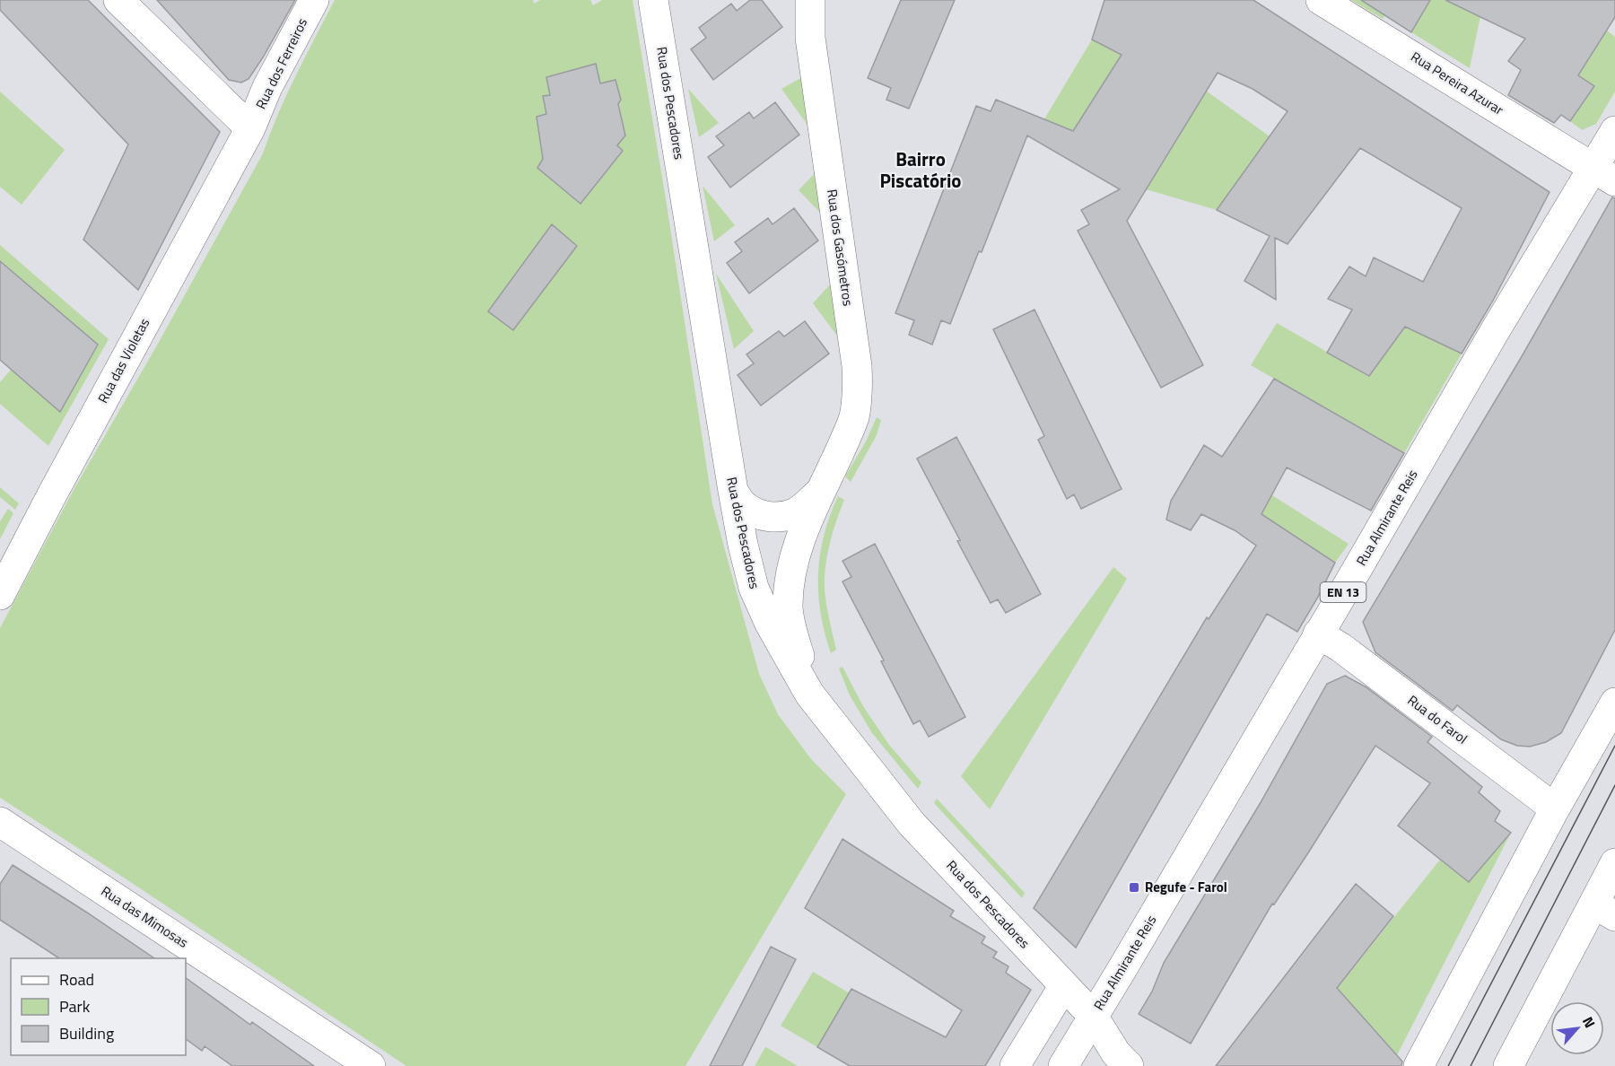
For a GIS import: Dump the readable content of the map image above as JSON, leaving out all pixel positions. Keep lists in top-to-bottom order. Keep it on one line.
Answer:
{"streets":{"street":["Rua dos Ferreiros","Rua Pereira Azurar","Rua dos Pescadores","Rua dos Gasómetros","Rua das Violetas","Rua Almirante Reis","EN 13","Rua do Farol","Rua das Mimosas"]},"crossings":[["Rua dos Ferreiros","Rua das Violetas"],["Rua Pereira Azurar","Rua Almirante Reis"],["Rua dos Pescadores","Rua dos Gasómetros"],["Rua dos Pescadores","Rua Almirante Reis"],["Rua dos Pescadores","EN 13"],["Rua Almirante Reis","EN 13"],["Rua Almirante Reis","Rua do Farol"]],"districts":["Bairro Piscatório"],"places":{"transit":["Regufe - Farol"]},"legend":["Road","Park","Building"],"north":"top right"}
